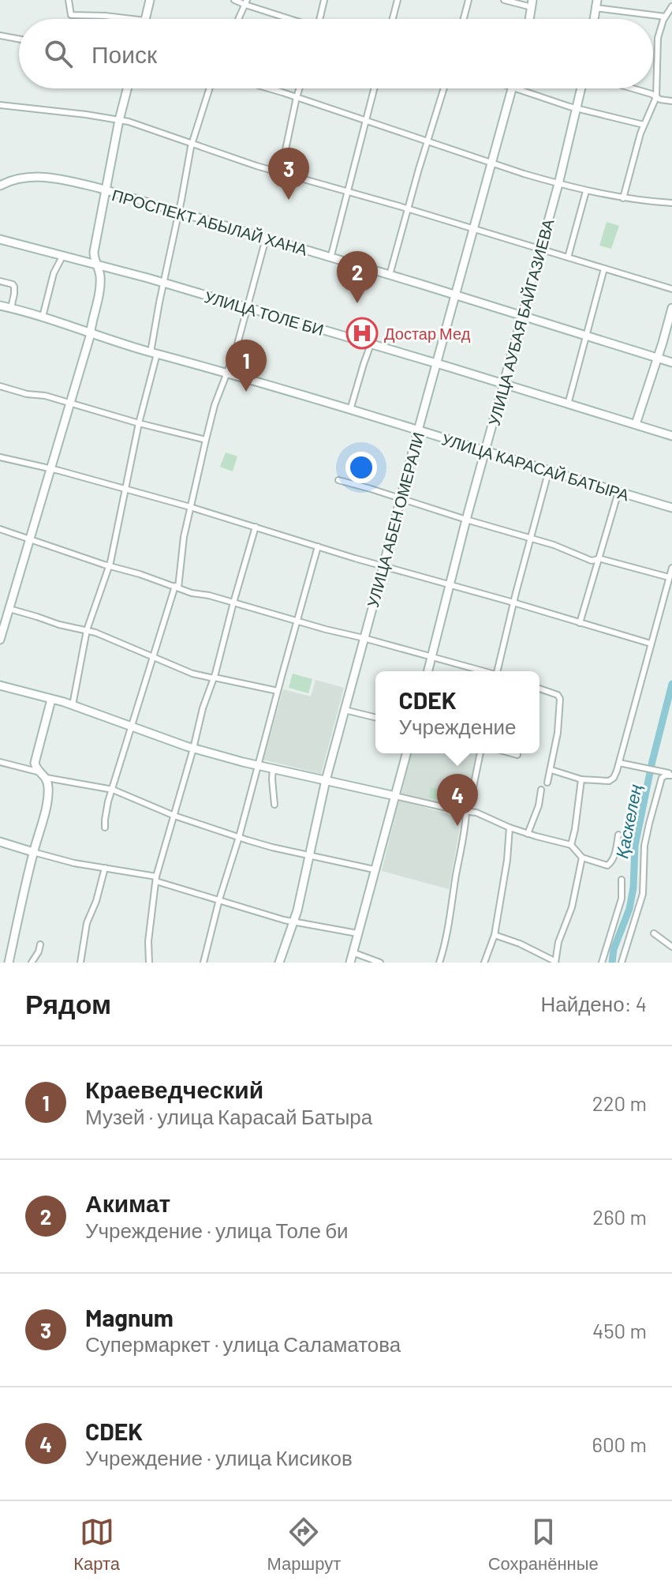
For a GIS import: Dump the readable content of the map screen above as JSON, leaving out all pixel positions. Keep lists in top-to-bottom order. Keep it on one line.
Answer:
{"streets":{"main road":["ПРОСПЕКТ АБЫЛАЙ ХАНА","УЛИЦА ТОЛЕ БИ","УЛИЦА АУБАЯ БАЙГАЗИЕВА","УЛИЦА КАРАСАЙ БАТЫРА","УЛИЦА АБЕН ОМЕРАЛИ"]},"crossings":[["ПРОСПЕКТ АБЫЛАЙ ХАНА","УЛИЦА АУБАЯ БАЙГАЗИЕВА"],["ПРОСПЕКТ АБЫЛАЙ ХАНА","УЛИЦА АБЕН ОМЕРАЛИ"],["УЛИЦА ТОЛЕ БИ","УЛИЦА АУБАЯ БАЙГАЗИЕВА"],["УЛИЦА ТОЛЕ БИ","УЛИЦА АБЕН ОМЕРАЛИ"],["УЛИЦА АУБАЯ БАЙГАЗИЕВА","УЛИЦА КАРАСАЙ БАТЫРА"],["УЛИЦА КАРАСАЙ БАТЫРА","УЛИЦА АБЕН ОМЕРАЛИ"]],"water":["Қаскелең"],"places":{"hospital":["Достар Мед"]},"page":{"search":"Поиск","pins":["3","2","1","4"],"popup":["CDEK","Учреждение"],"heading":["Рядом","Найдено: 4"],"list":[{"mark":"1","name":"Краеведческий","note":"Музей · улица Карасай Батыра","value":"220 m"},{"mark":"2","name":"Акимат","note":"Учреждение · улица Толе би","value":"260 m"},{"mark":"3","name":"Magnum","note":"Супермаркет · улица Саламатова","value":"450 m"},{"mark":"4","name":"CDEK","note":"Учреждение · улица Кисиков","value":"600 m"}],"nav":["Карта","Маршрут","Сохранённые"]}}
